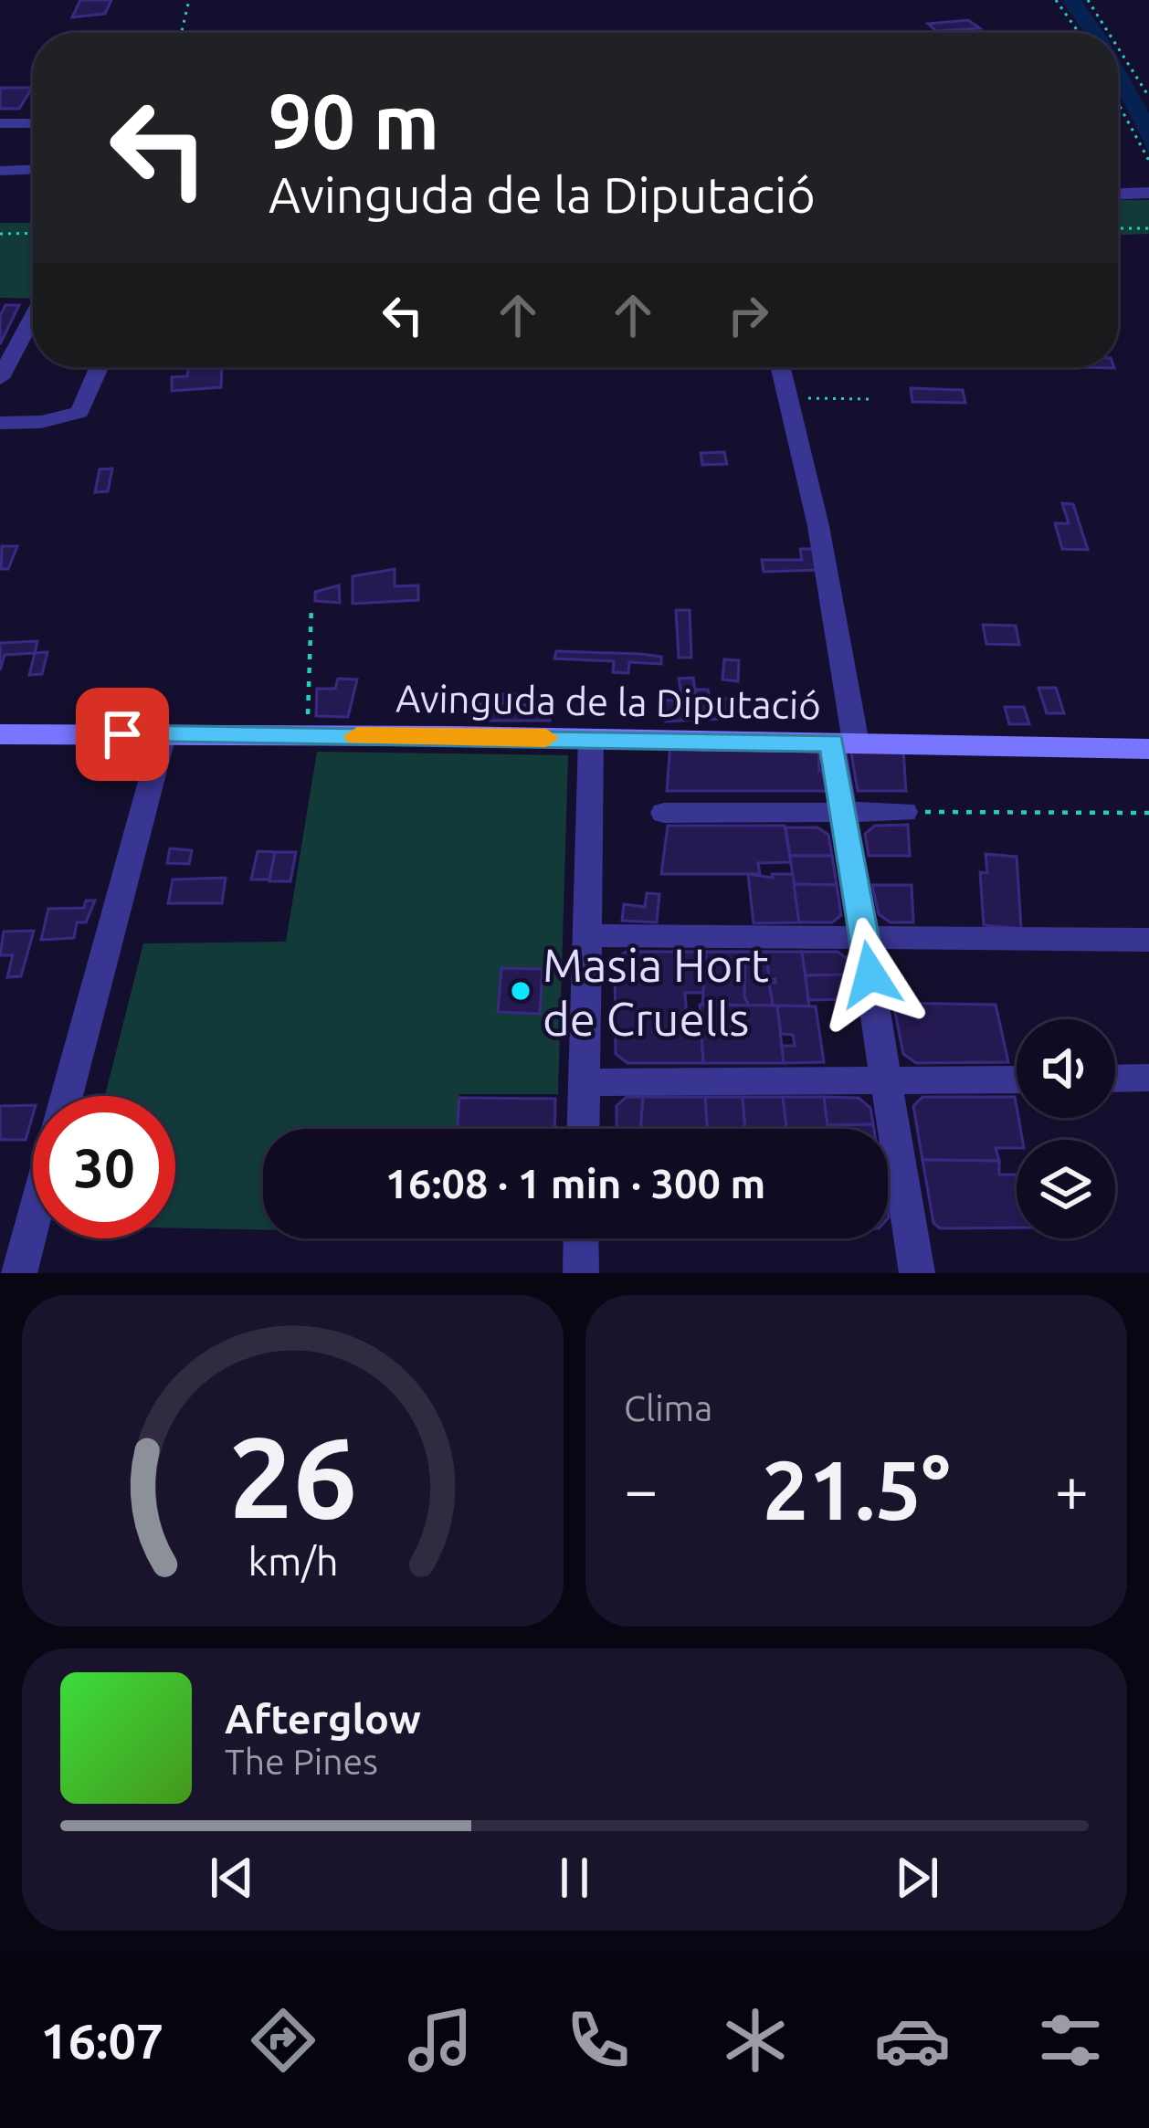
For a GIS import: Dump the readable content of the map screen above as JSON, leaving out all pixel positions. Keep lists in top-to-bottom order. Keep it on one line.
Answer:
{"streets":{"street":["Avinguda de la Diputació"]},"places":["Masia Hort de Cruells"],"page":{"turn":["90 m","Avinguda de la Diputació"],"limit":"30","trip":"16:08 · 1 min · 300 m","tile":"Clima","heat":["−","21.5°","+"],"song":["Afterglow","The Pines"],"tabs":"16:07","gauge":["26","km/h"]}}
